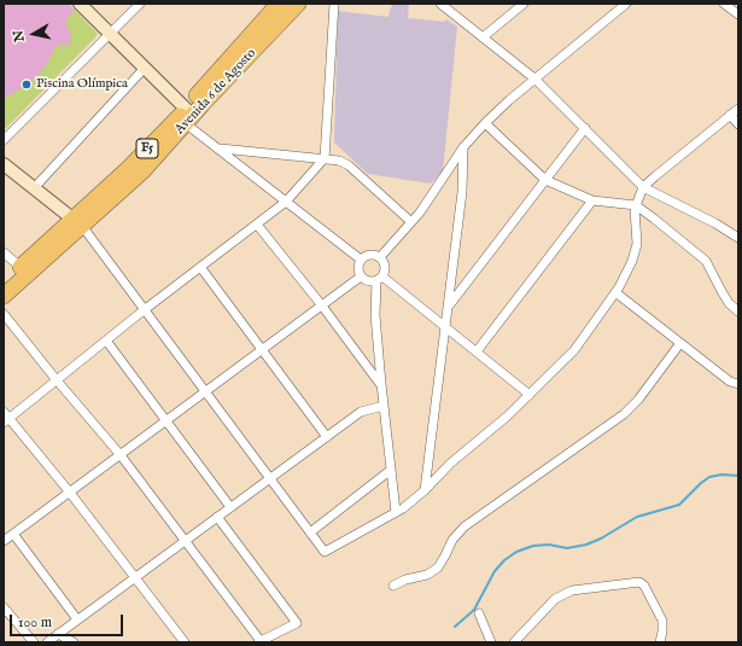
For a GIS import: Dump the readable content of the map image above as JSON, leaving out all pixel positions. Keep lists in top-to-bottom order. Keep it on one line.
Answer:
{"streets":{"highway":["Avenida 6 de Agosto","F5"]},"places":["Piscina Olímpica"],"scale_bar":"100 m","north":"left"}
